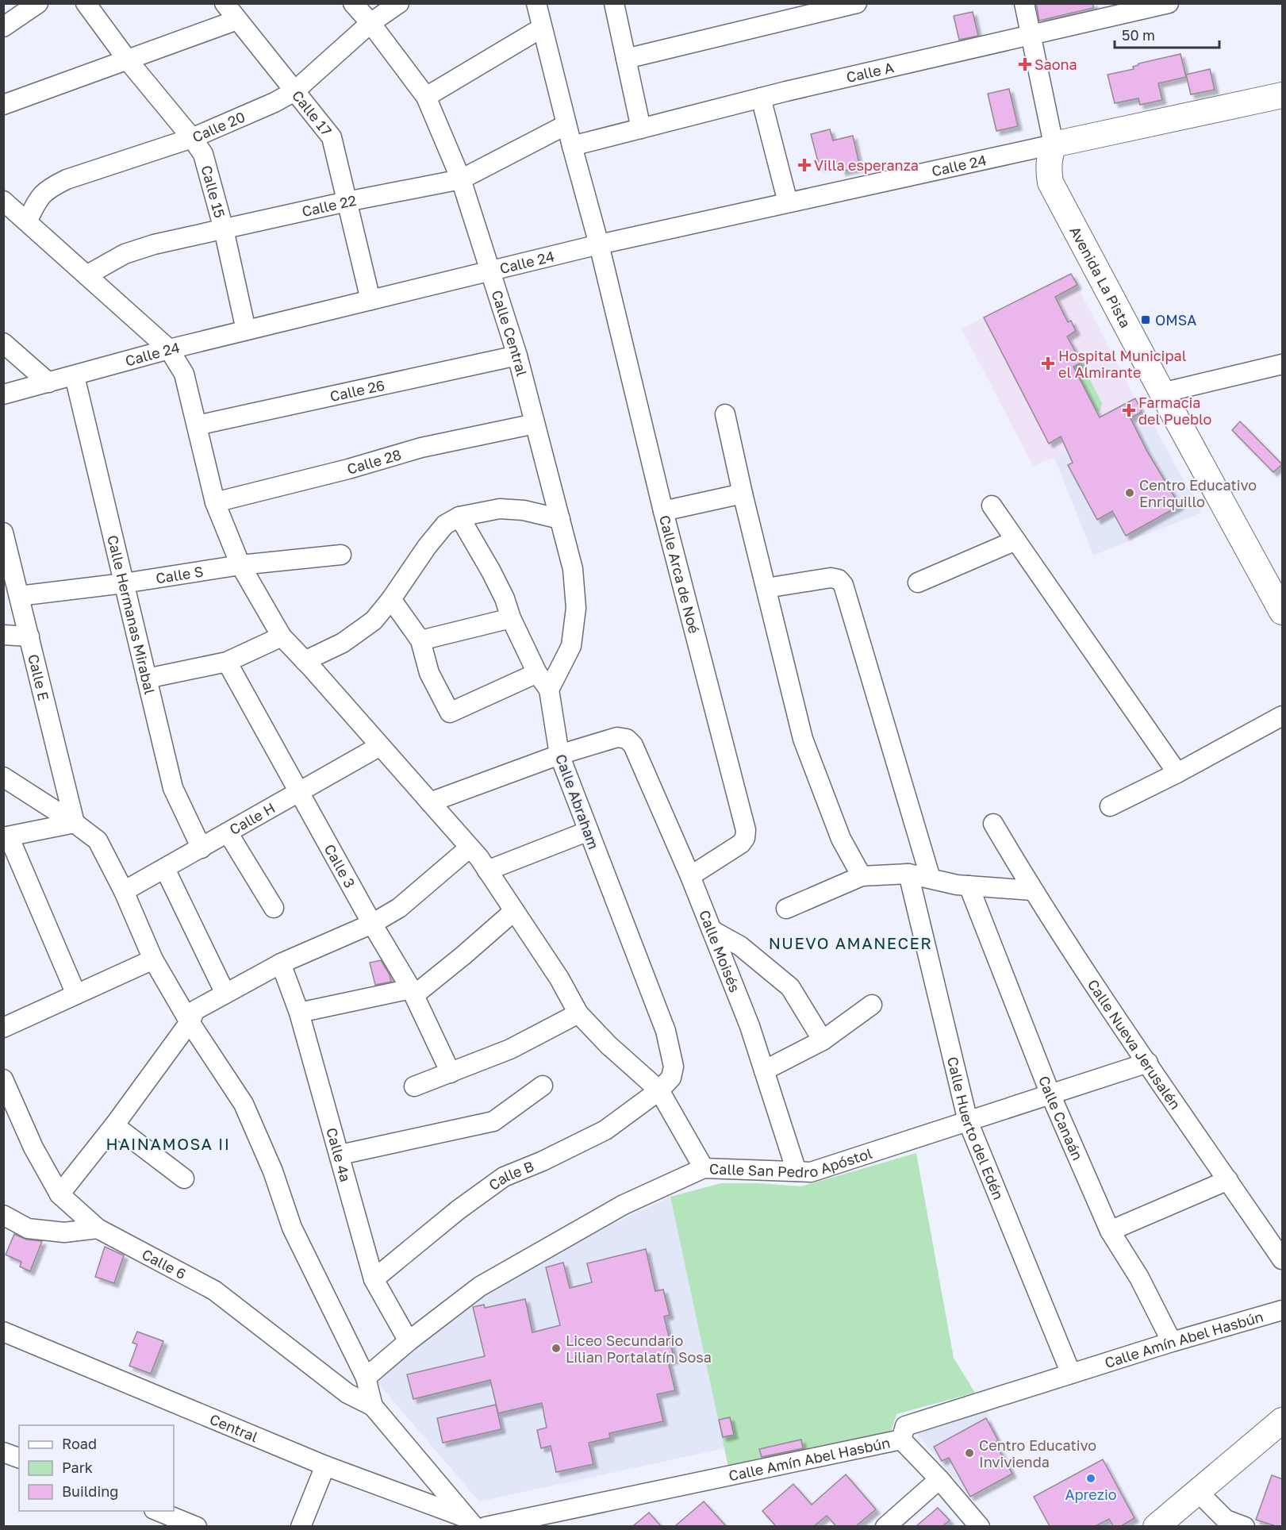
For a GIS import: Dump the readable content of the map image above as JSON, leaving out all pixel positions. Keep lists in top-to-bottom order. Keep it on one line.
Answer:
{"streets":{"main road":["Avenida La Pista"],"street":["Calle A","Calle 17","Calle 20","Calle 24","Calle 15","Calle 22","Calle Central","Calle 26","Calle 28","Calle S","Calle Arca de Noé","Calle Hermanas Mirabal","Calle E","Calle Abraham","Calle H","Calle 3","Calle Moisés","Calle Nueva Jerusalén","Calle Canaán","Calle Huerto del Edén","Calle 4a","Calle San Pedro Apóstol","Calle B","Calle 6","Calle Amín Abel Hasbún","Central"]},"crossings":[["Calle A","Calle Arca de Noé"],["Calle 17","Calle 20"],["Calle 17","Calle 24"],["Calle 17","Calle 22"],["Calle 20","Calle 15"],["Calle 20","Calle Central"],["Calle 24","Calle 15"],["Calle 24","Avenida La Pista"],["Calle 24","Calle Central"],["Calle 24","Calle Arca de Noé"],["Calle 24","Calle Hermanas Mirabal"],["Calle 15","Calle 22"],["Calle 22","Calle Central"],["Calle 22","Calle Arca de Noé"],["Calle Central","Calle 26"],["Calle Central","Calle 28"],["Calle Central","Calle Abraham"],["Calle S","Calle Hermanas Mirabal"],["Calle S","Calle E"],["Calle Arca de Noé","Calle Moisés"],["Calle Hermanas Mirabal","Calle H"],["Calle Abraham","Calle Moisés"],["Calle Abraham","Calle B"],["Calle H","Calle 3"],["Calle Moisés","Calle San Pedro Apóstol"],["Calle Nueva Jerusalén","Calle San Pedro Apóstol"],["Calle Canaán","Calle San Pedro Apóstol"],["Calle Canaán","Calle Amín Abel Hasbún"],["Calle Huerto del Edén","Calle San Pedro Apóstol"],["Calle Huerto del Edén","Calle Amín Abel Hasbún"],["Calle 4a","Calle San Pedro Apóstol"],["Calle 4a","Calle B"]],"districts":["NUEVO AMANECER","HAINAMOSA II"],"places":{"health":["Saona","Villa esperanza","Hospital Municipal el Almirante","Farmacia del Pueblo"],"transit":["OMSA"],"other":["Centro Educativo Enriquillo","Liceo Secundario Lilian Portalatín Sosa","Centro Educativo Invivienda","Aprezio"]},"legend":["Road","Park","Building"],"scale_bar":"50 m"}
